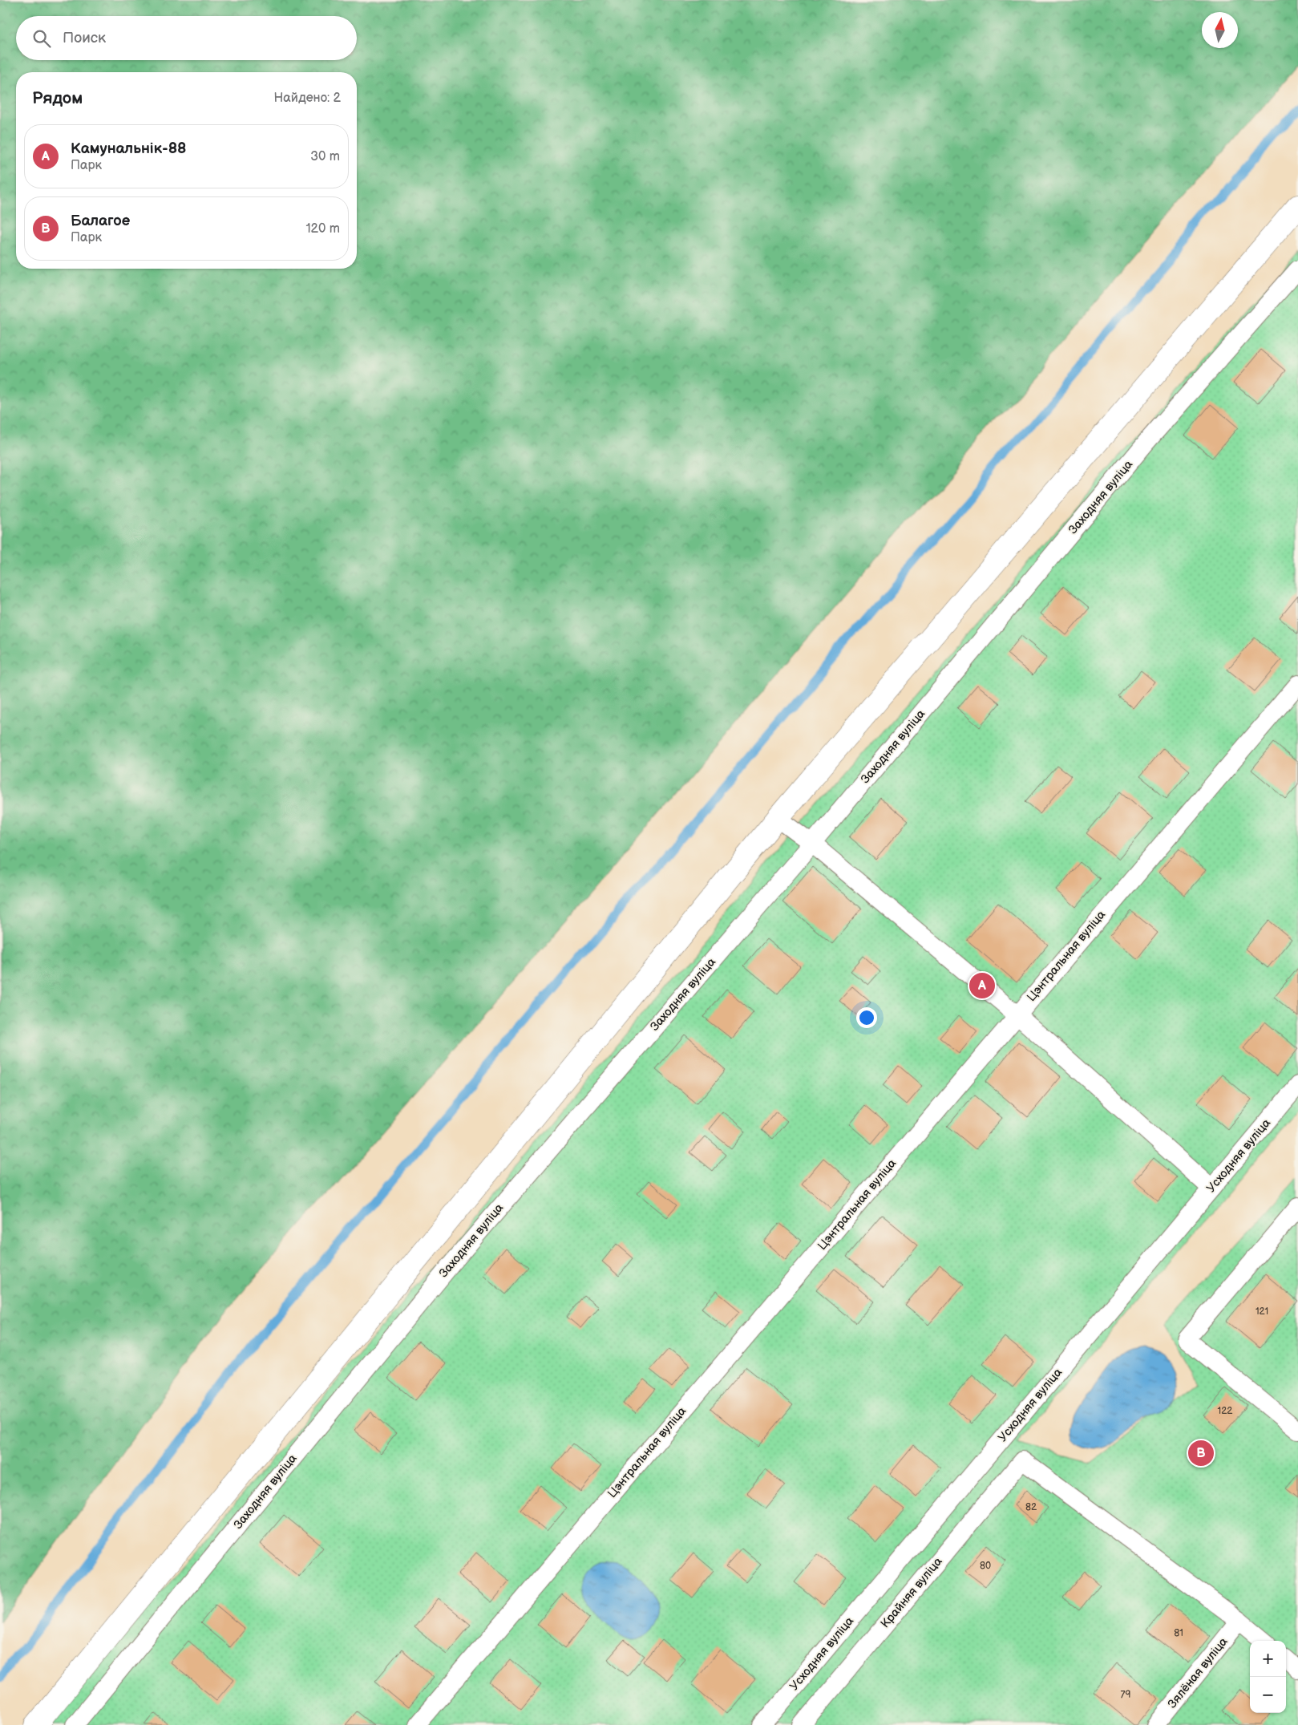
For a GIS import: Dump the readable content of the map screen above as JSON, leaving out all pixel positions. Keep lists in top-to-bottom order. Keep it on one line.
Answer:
{"streets":{"lane":["Заходняя вуліца","Цэнтральная вуліца","Усходняя вуліца","Крайняя вуліца","Зялёная вуліца"]},"crossings":[["Крайняя вуліца","Зялёная вуліца"]],"house_numbers":["121","122","82","80","81","79"],"north":"top","page":{"search":"Поиск","heading":["Рядом","Найдено: 2"],"list":[{"mark":"A","name":"Камунальнік-88","note":"Парк","value":"30 m"},{"mark":"B","name":"Балагое","note":"Парк","value":"120 m"}],"pins":["A","B"],"map_buttons":["+","−"]}}
